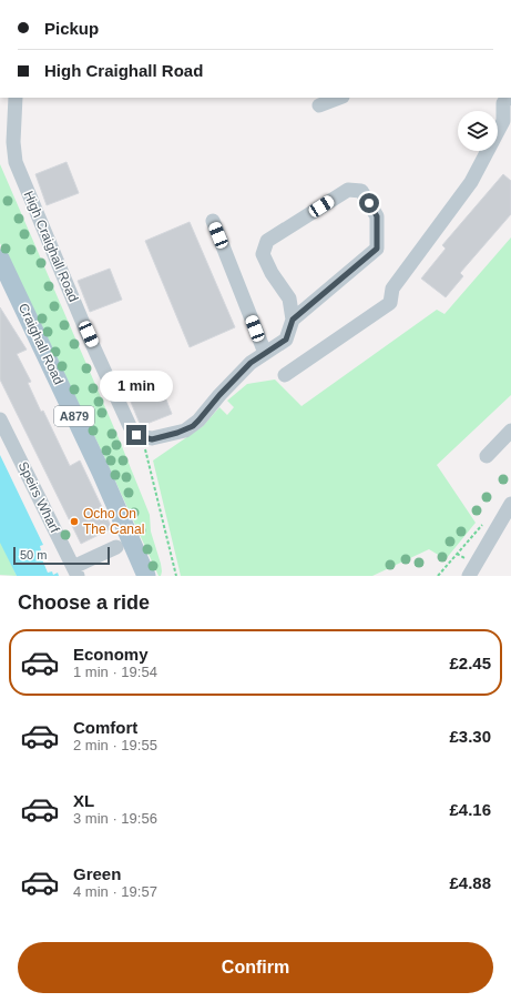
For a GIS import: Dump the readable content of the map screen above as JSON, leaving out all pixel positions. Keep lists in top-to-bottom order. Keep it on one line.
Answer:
{"streets":{"main road":["Craighall Road","A879"],"street":["High Craighall Road","Speirs Wharf"]},"places":["Ocho On The Canal"],"scale_bar":"50 m","page":{"banner":["Pickup","High Craighall Road"],"bubble":"1 min","scale":"50 m","heading":"Choose a ride","list":[{"name":"Economy","note":"1 min · 19:54","value":"£2.45"},{"name":"Comfort","note":"2 min · 19:55","value":"£3.30"},{"name":"XL","note":"3 min · 19:56","value":"£4.16"},{"name":"Green","note":"4 min · 19:57","value":"£4.88"}],"buttons":"Confirm"}}
